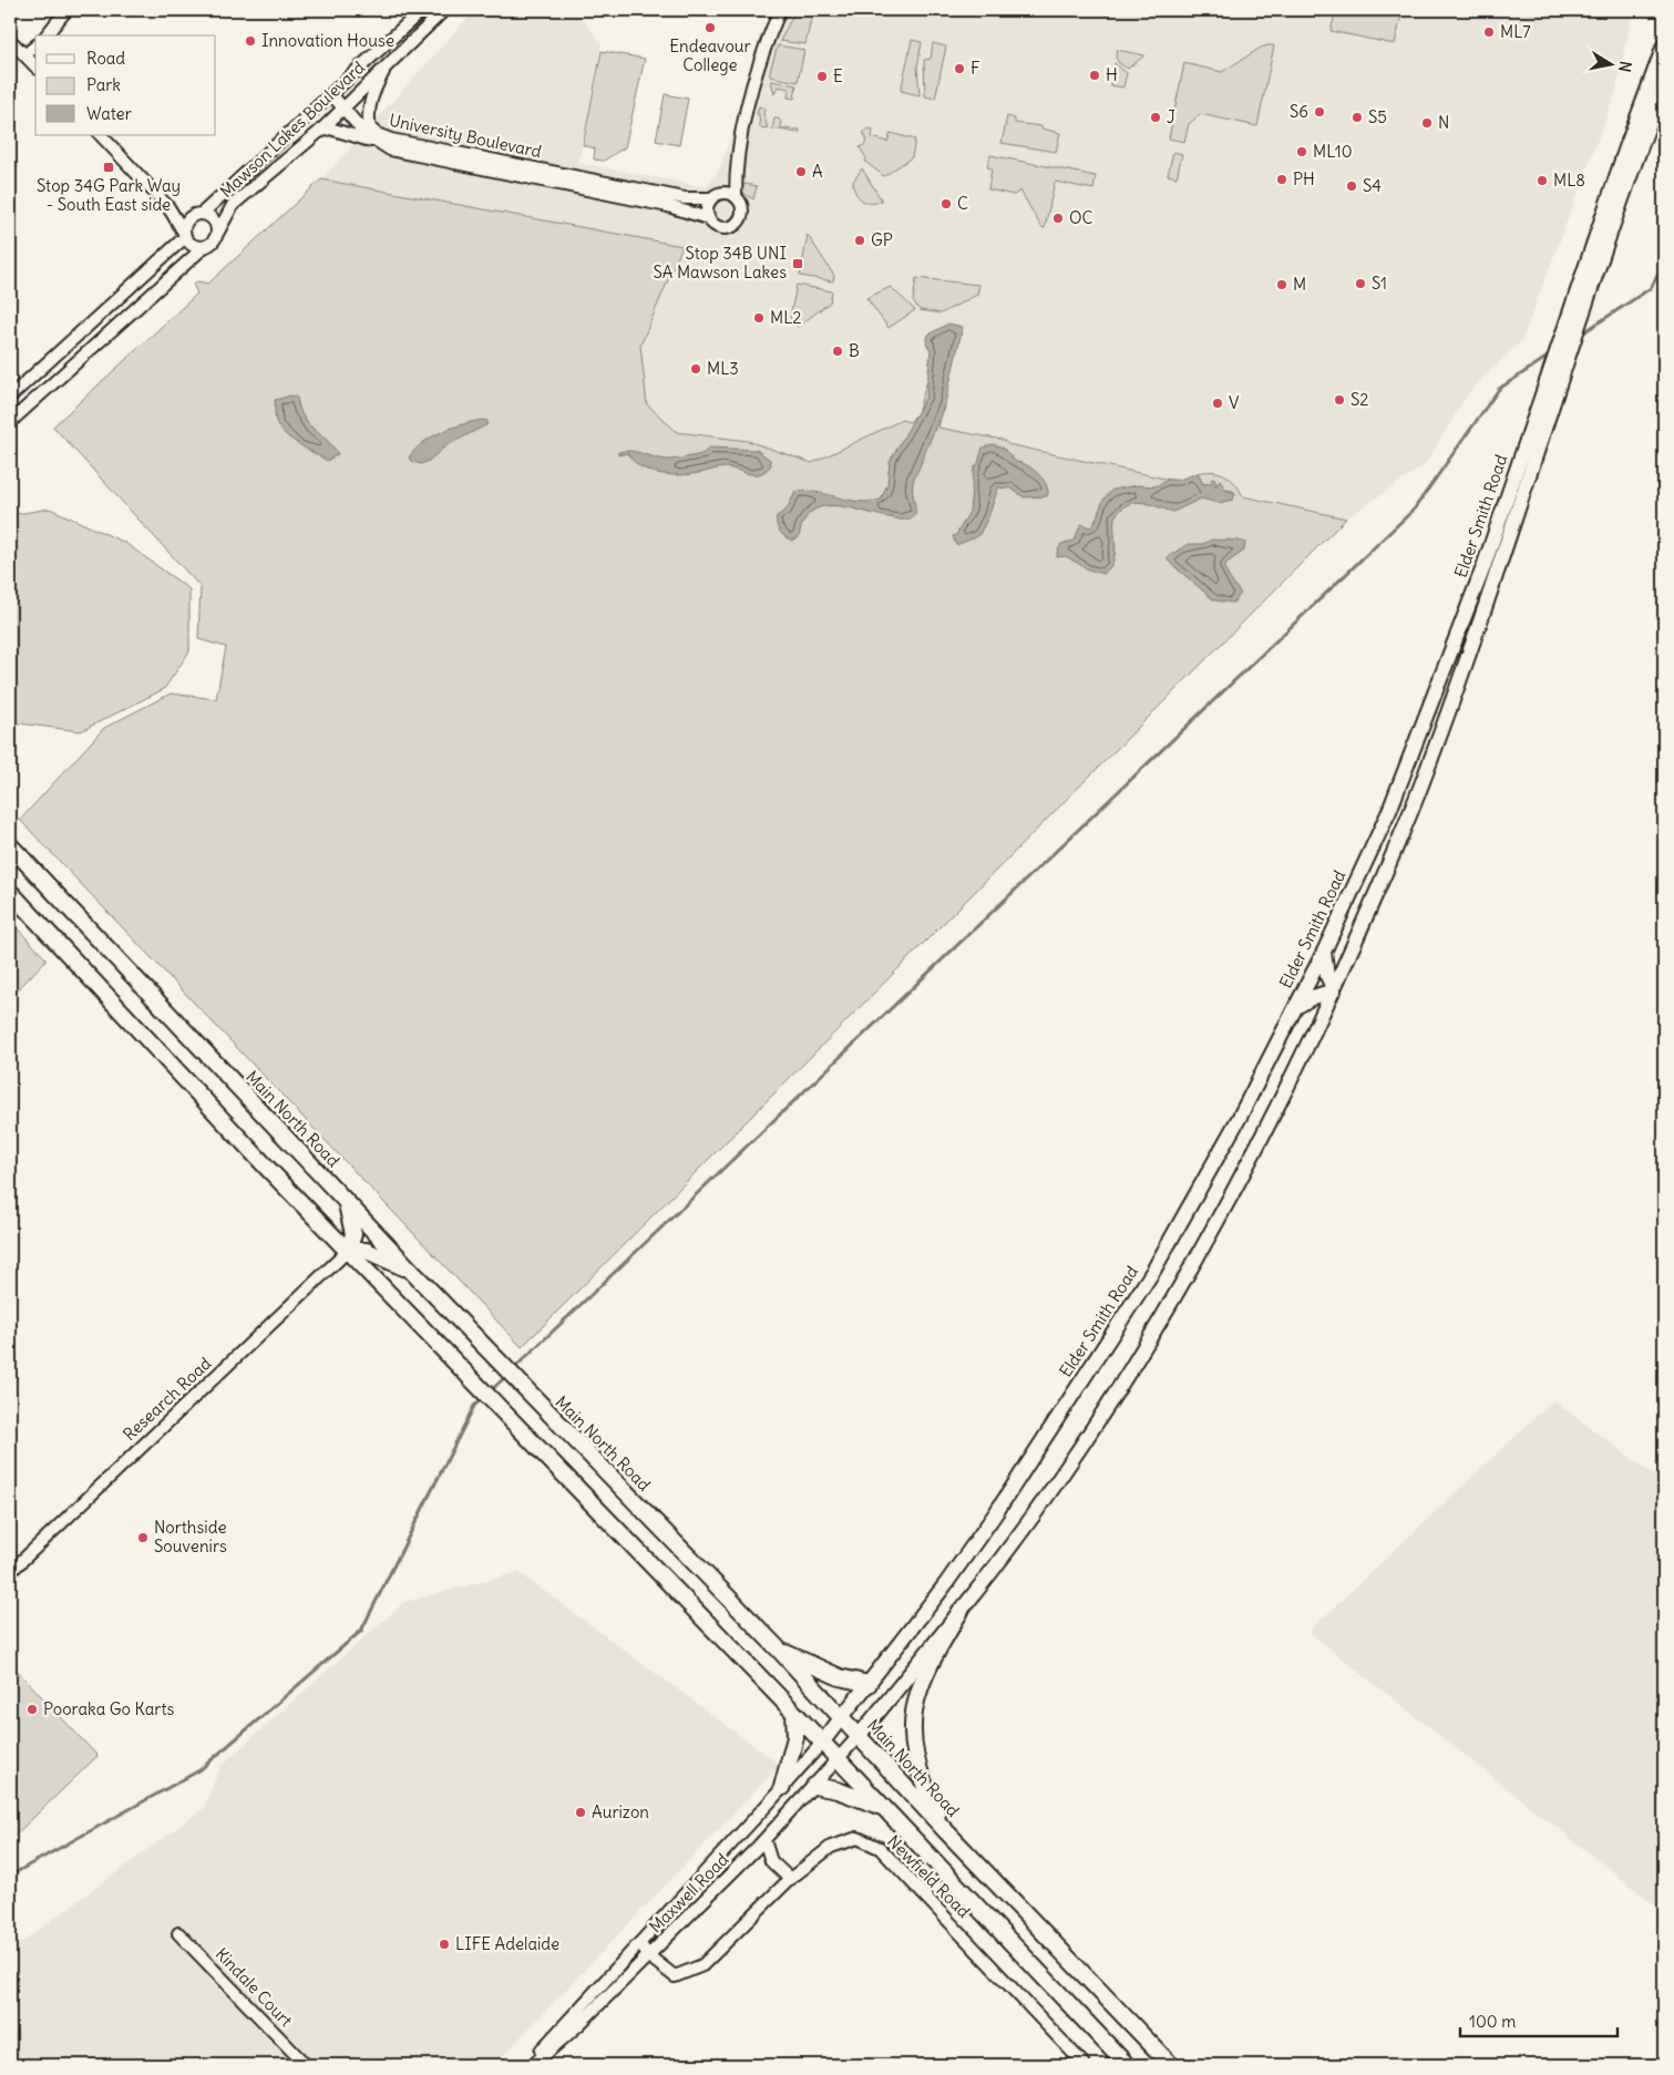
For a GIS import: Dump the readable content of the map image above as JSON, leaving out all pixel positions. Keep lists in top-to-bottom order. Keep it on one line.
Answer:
{"streets":{"highway":["Main North Road"],"main road":["Elder Smith Road"],"street":["Mawson Lakes Boulevard","University Boulevard","Research Road","Newfield Road","Maxwell Road","Kindale Court"]},"crossings":[["Mawson Lakes Boulevard","University Boulevard"],["Elder Smith Road","Main North Road"],["Elder Smith Road","Maxwell Road"],["Main North Road","Maxwell Road"],["Newfield Road","Maxwell Road"]],"places":{"other":["Endeavour College","ML7","Innovation House","F","H","E","S6","J","S5","N","ML10","A","PH","ML8","S4","C","OC","GP","S1","M","ML2","B","ML3","S2","V","Northside Souvenirs","Pooraka Go Karts","Aurizon","LIFE Adelaide"],"transit":["Stop 34G Park Way - South East side","Stop 34B UNI SA Mawson Lakes"]},"legend":["Road","Park","Water"],"scale_bar":"100 m","north":"right"}
